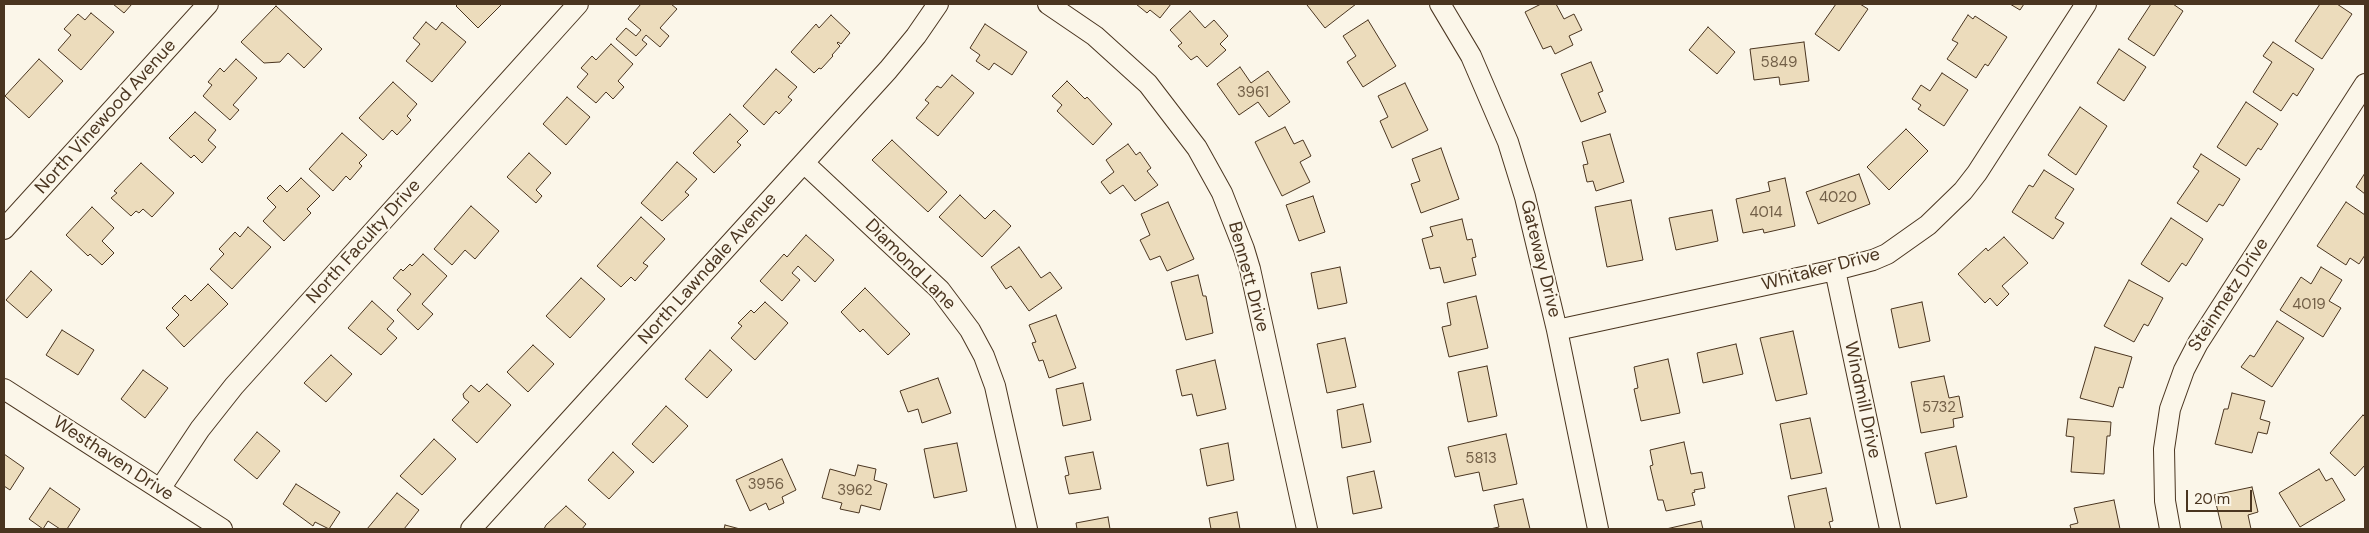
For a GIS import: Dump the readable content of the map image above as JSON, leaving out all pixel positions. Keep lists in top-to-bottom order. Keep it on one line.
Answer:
{"streets":{"street":["North Vinewood Avenue","North Faculty Drive","Gateway Drive","Diamond Lane","North Lawndale Avenue","Whitaker Drive","Bennett Drive","Steinmetz Drive","Windmill Drive","Westhaven Drive"]},"crossings":[["North Faculty Drive","Westhaven Drive"],["Gateway Drive","Whitaker Drive"],["Diamond Lane","North Lawndale Avenue"],["Whitaker Drive","Windmill Drive"]],"house_numbers":["5849","3961","4020","4014","4019","5732","5813","3956","3962"],"scale_bar":"20 m"}
